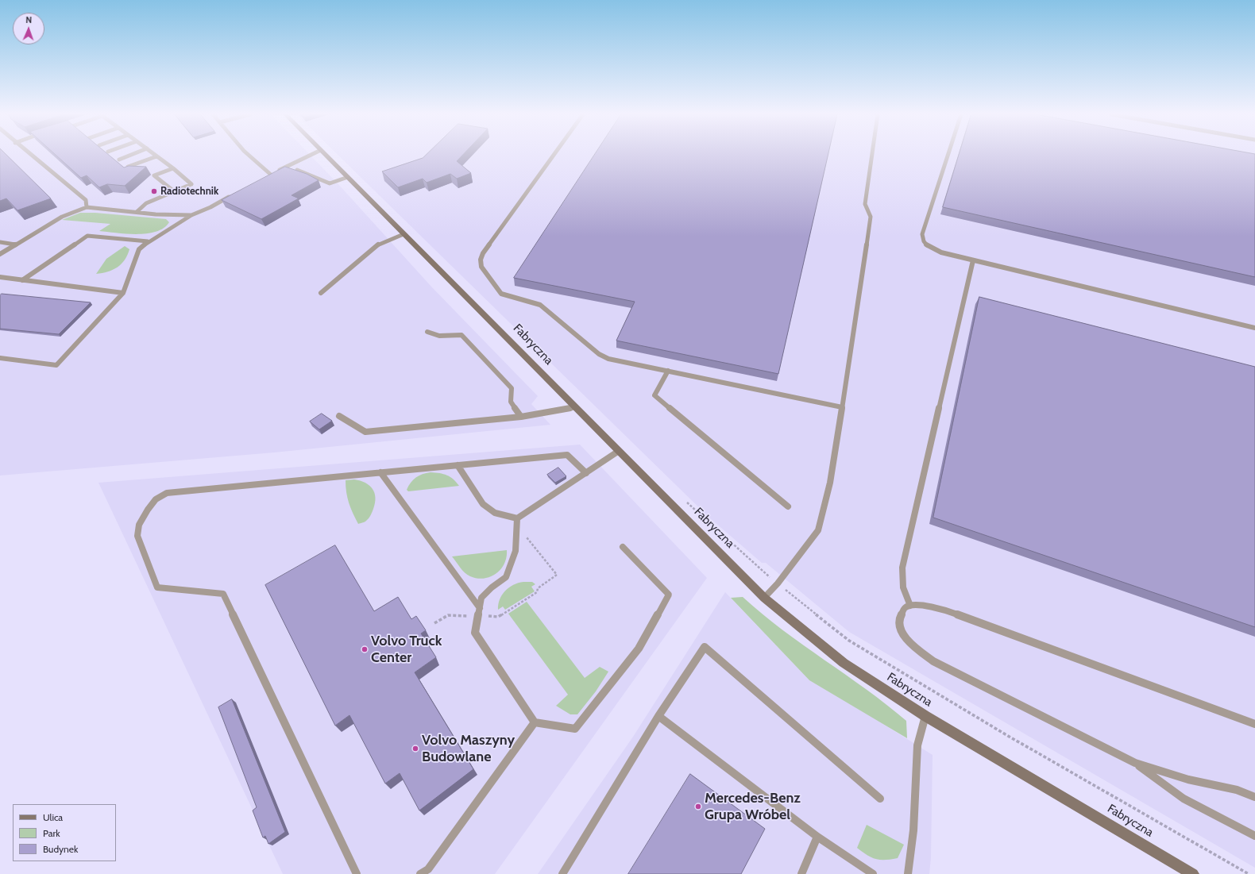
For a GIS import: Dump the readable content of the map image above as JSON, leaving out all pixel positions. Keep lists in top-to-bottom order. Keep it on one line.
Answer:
{"streets":{"main road":["Fabryczna"]},"places":["Radiotechnik","Volvo Truck Center","Volvo Maszyny Budowlane","Mercedes-Benz Grupa Wróbel"],"legend":["Ulica","Park","Budynek"],"north":"top"}
